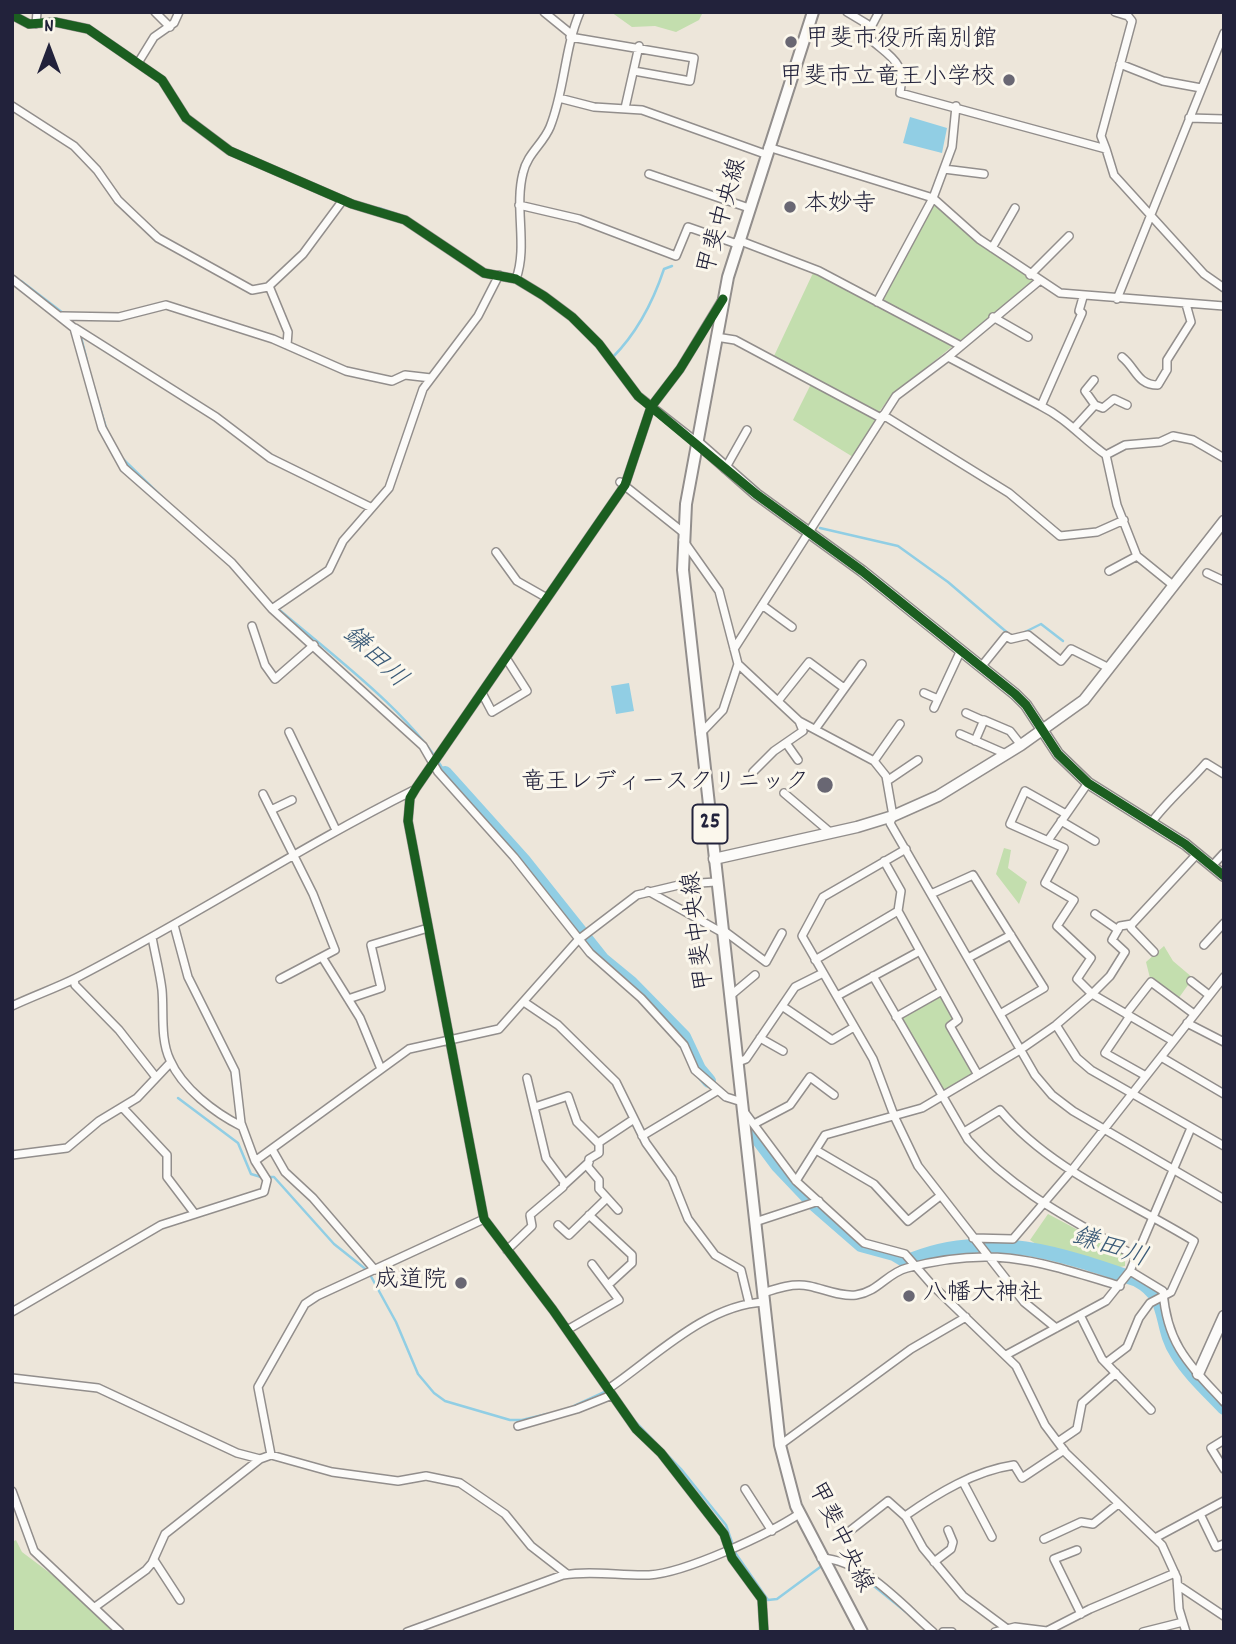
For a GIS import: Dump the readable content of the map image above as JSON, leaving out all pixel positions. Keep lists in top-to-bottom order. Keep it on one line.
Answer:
{"streets":{"main road":["甲斐中央線","25"]},"water":["鎌田川"],"places":["甲斐市役所南別館","甲斐市立竜王小学校","本妙寺","竜王レディースクリニック","成道院","八幡大神社"],"north":"top"}
